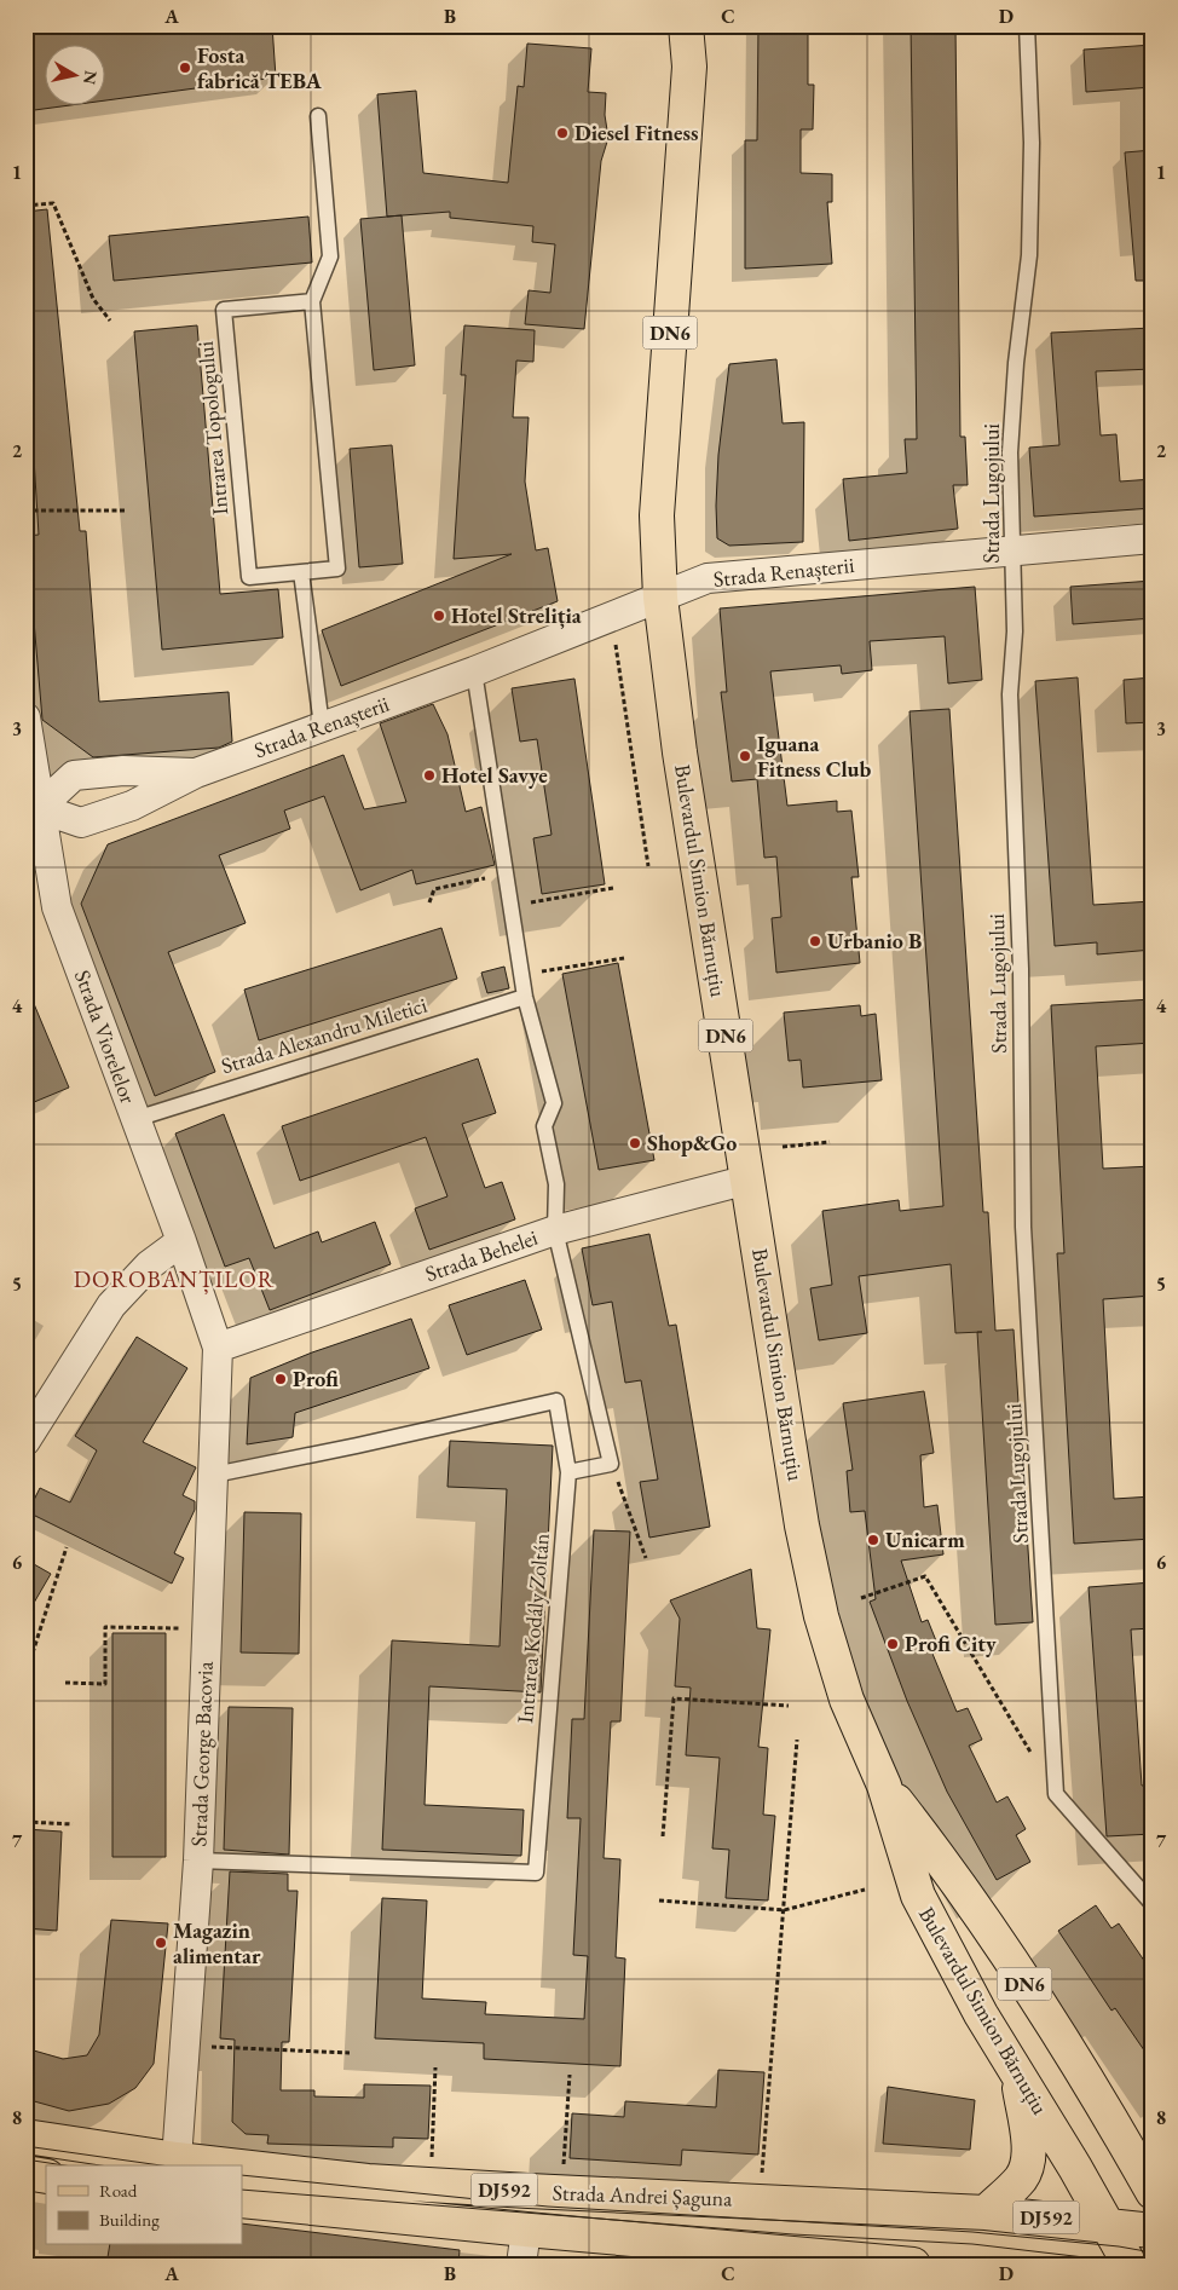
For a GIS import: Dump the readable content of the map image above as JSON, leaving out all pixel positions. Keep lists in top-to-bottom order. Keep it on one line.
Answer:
{"streets":{"main road":["DN6","Bulevardul Simion Bărnuțiu","DJ592","Strada Andrei Șaguna"],"street":["Strada Renașterii","Strada Viorelelor","Strada Behelei","Strada George Bacovia"],"lane":["Intrarea Topologului","Strada Lugojului","Strada Alexandru Miletici","Intrarea Kodály Zoltán"]},"crossings":[["DN6","Bulevardul Simion Bărnuțiu"],["DN6","Strada Andrei Șaguna"],["Strada Lugojului","Strada Renașterii"],["Strada Renașterii","Bulevardul Simion Bărnuțiu"],["Strada Renașterii","Strada Viorelelor"],["Bulevardul Simion Bărnuțiu","Strada Behelei"],["Bulevardul Simion Bărnuțiu","Strada Andrei Șaguna"],["Strada Alexandru Miletici","Strada Viorelelor"],["Strada Viorelelor","Strada Behelei"],["Strada Viorelelor","Strada George Bacovia"],["Strada Behelei","Strada George Bacovia"],["Intrarea Kodály Zoltán","Strada George Bacovia"],["Strada George Bacovia","Strada Andrei Șaguna"]],"districts":["DOROBANȚILOR"],"places":["Fosta fabrică TEBA","Diesel Fitness","Hotel Streliția","Iguana Fitness Club","Hotel Savye","Urbanio B","Shop&Go","Profi","Unicarm","Profi City","Magazin alimentar"],"legend":["Road","Building"],"north":"right","grid":{"columns":["A","B","C","D"],"rows":["1","2","3","4","5","6","7","8"]}}
